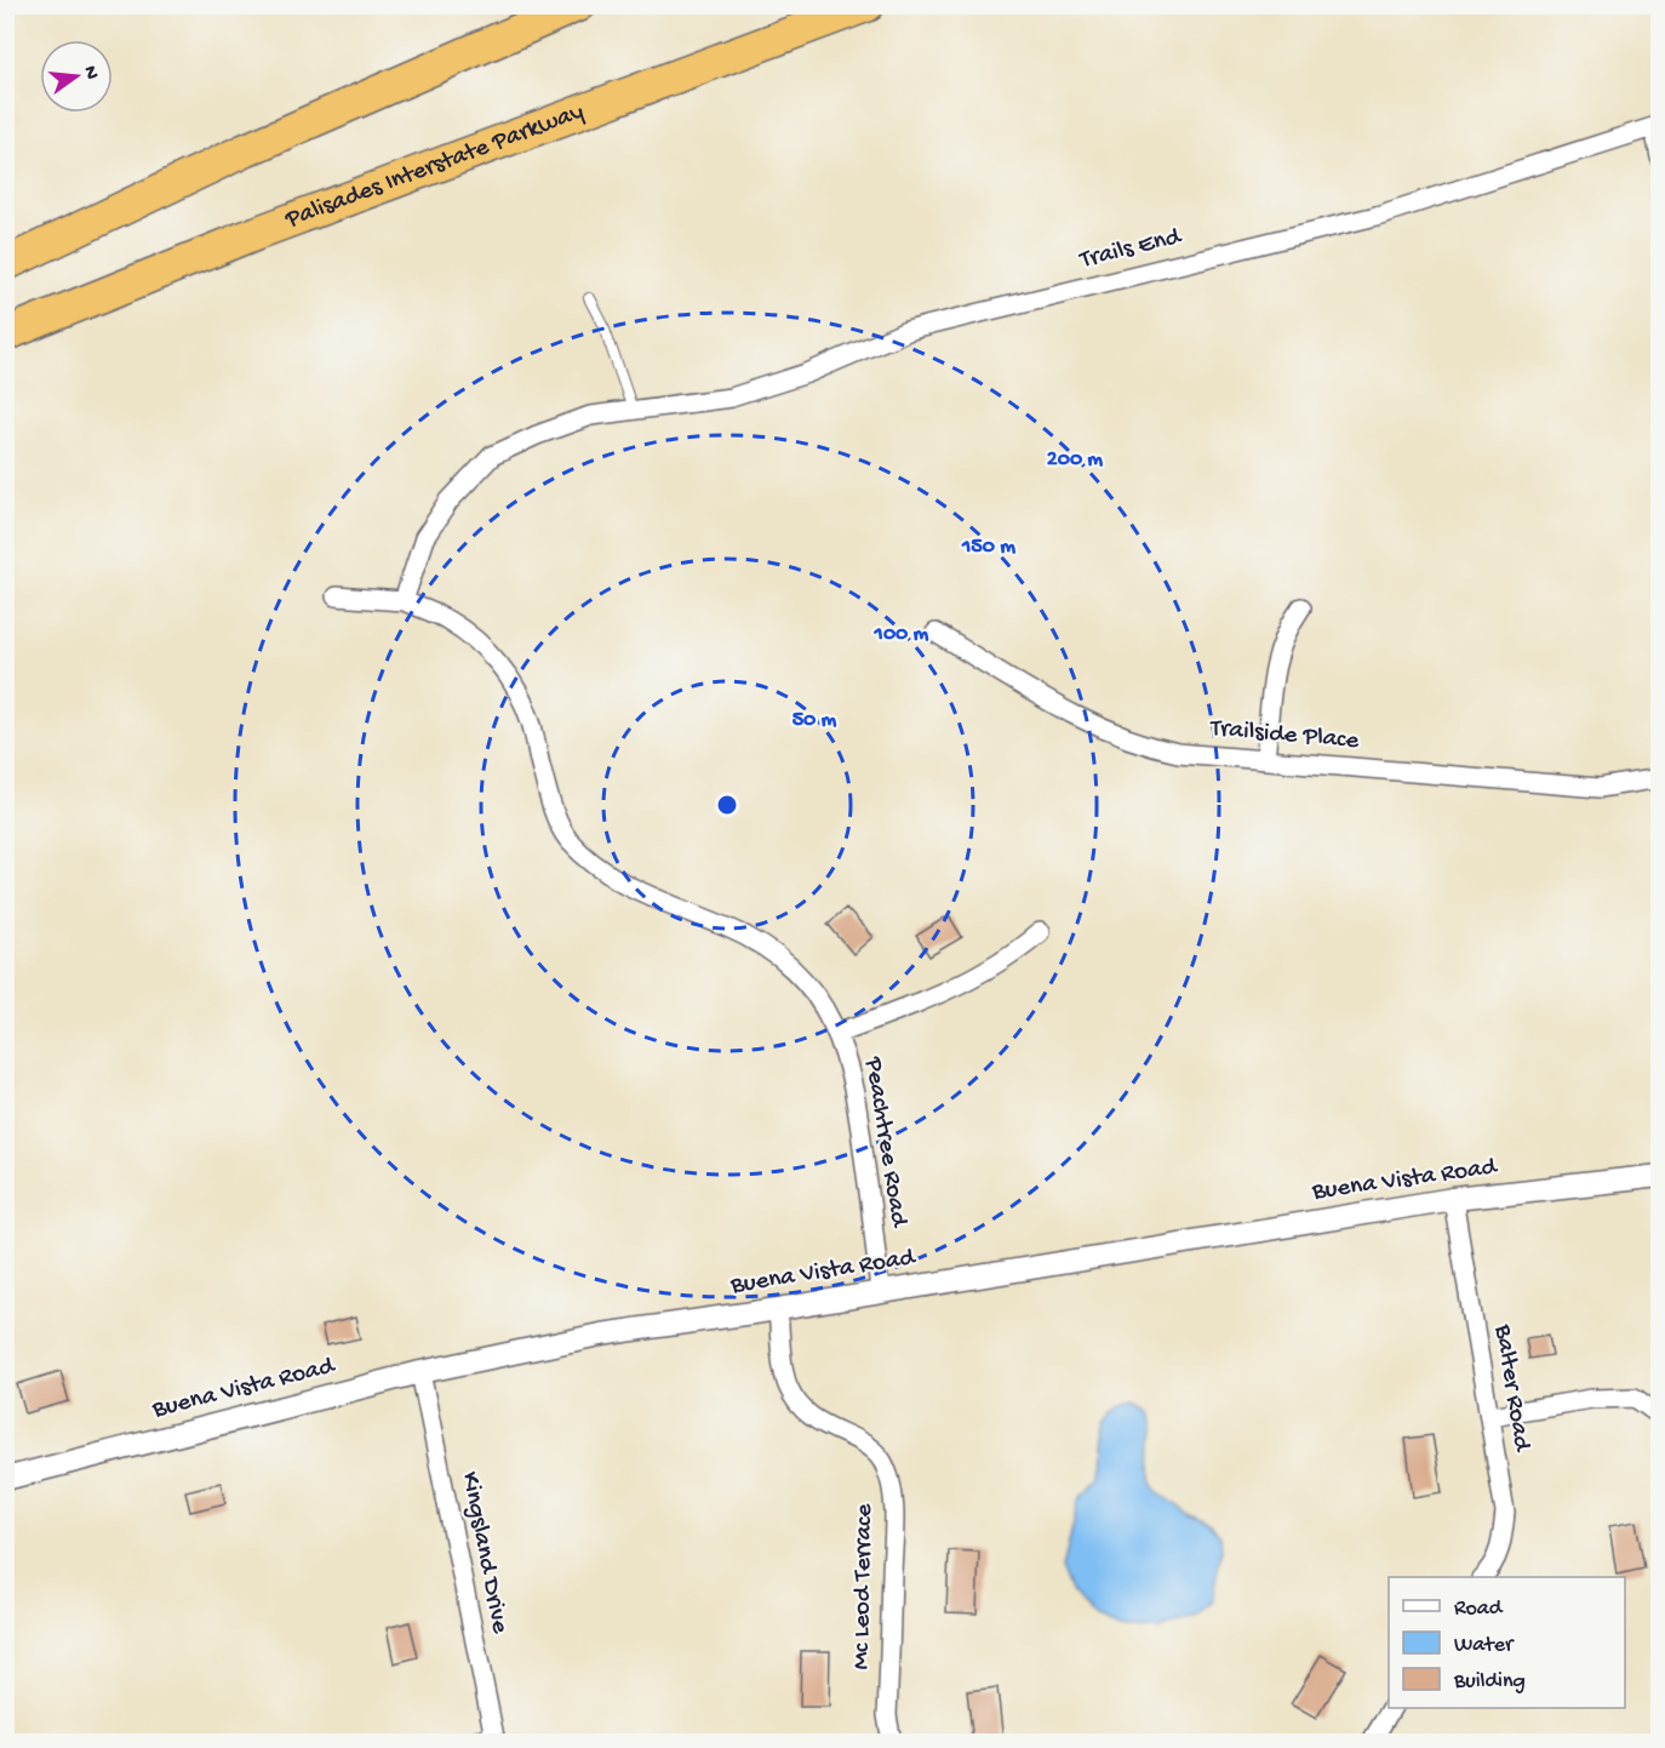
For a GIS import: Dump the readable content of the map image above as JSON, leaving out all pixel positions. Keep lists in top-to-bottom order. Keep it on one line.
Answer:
{"streets":{"highway":["Palisades Interstate Parkway"],"street":["Trails End","Trailside Place","Peachtree Road","Buena Vista Road","Balter Road","Kingsland Drive","Mc Leod Terrace"]},"crossings":[["Trails End","Peachtree Road"],["Peachtree Road","Buena Vista Road"],["Buena Vista Road","Balter Road"],["Buena Vista Road","Kingsland Drive"],["Buena Vista Road","Mc Leod Terrace"]],"legend":["Road","Water","Building"],"north":"right","rings":["200 m","150 m","100 m","50 m"]}
